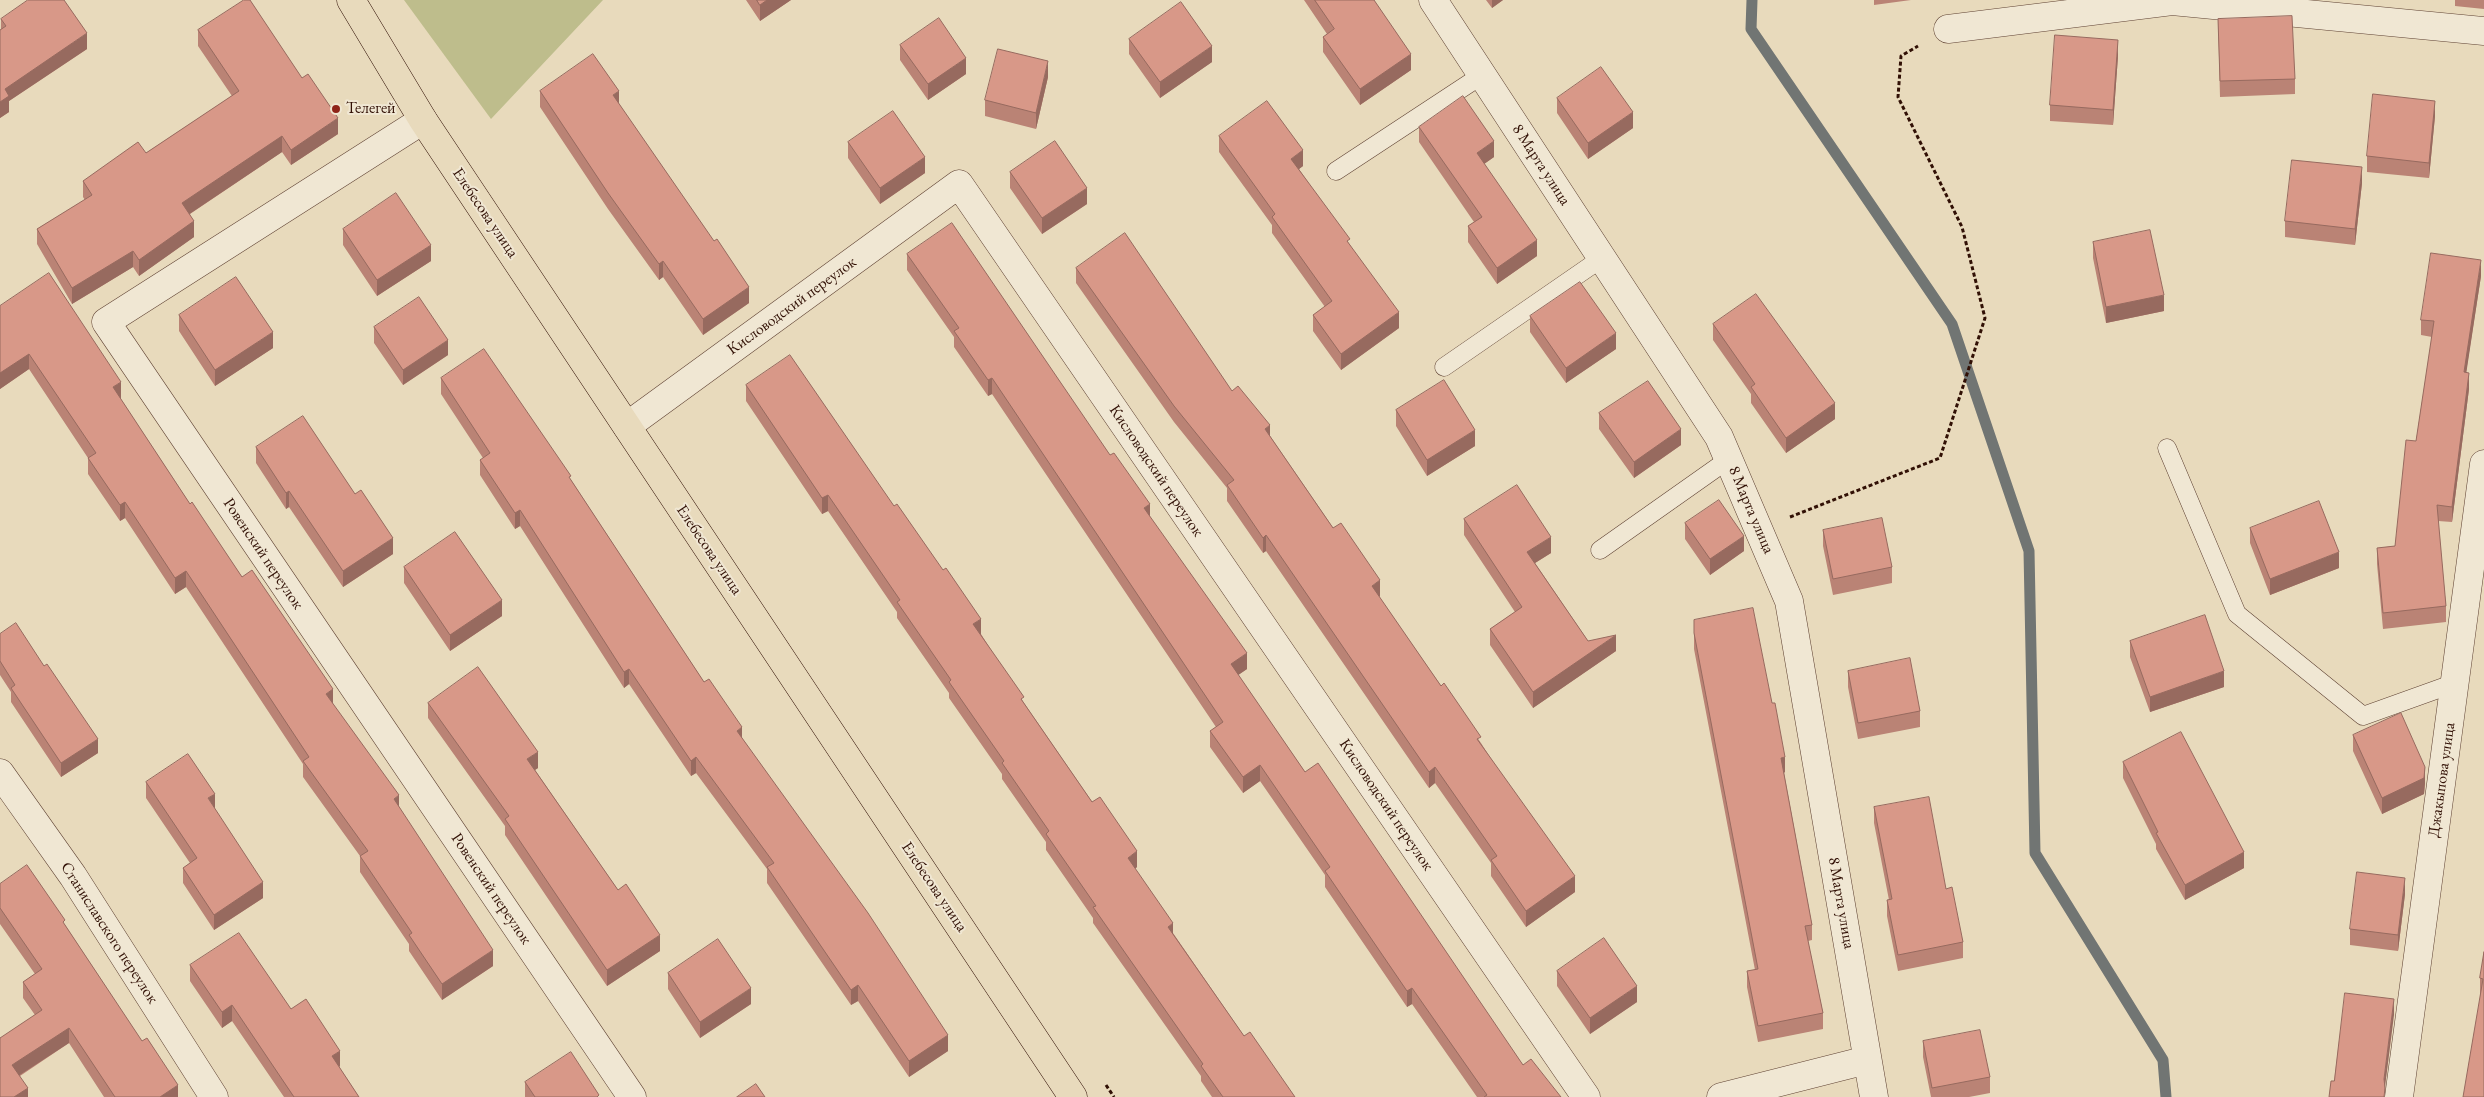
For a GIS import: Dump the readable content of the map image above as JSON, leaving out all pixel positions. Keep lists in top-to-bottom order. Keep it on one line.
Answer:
{"streets":{"main road":["Елебесова улица"],"street":["8 Марта улица","Кисловодский переулок","Ровенский переулок","Джакыпова улица","Станиславского переулок"]},"crossings":[["Елебесова улица","Кисловодский переулок"],["Елебесова улица","Ровенский переулок"]],"places":["Телегей"]}
